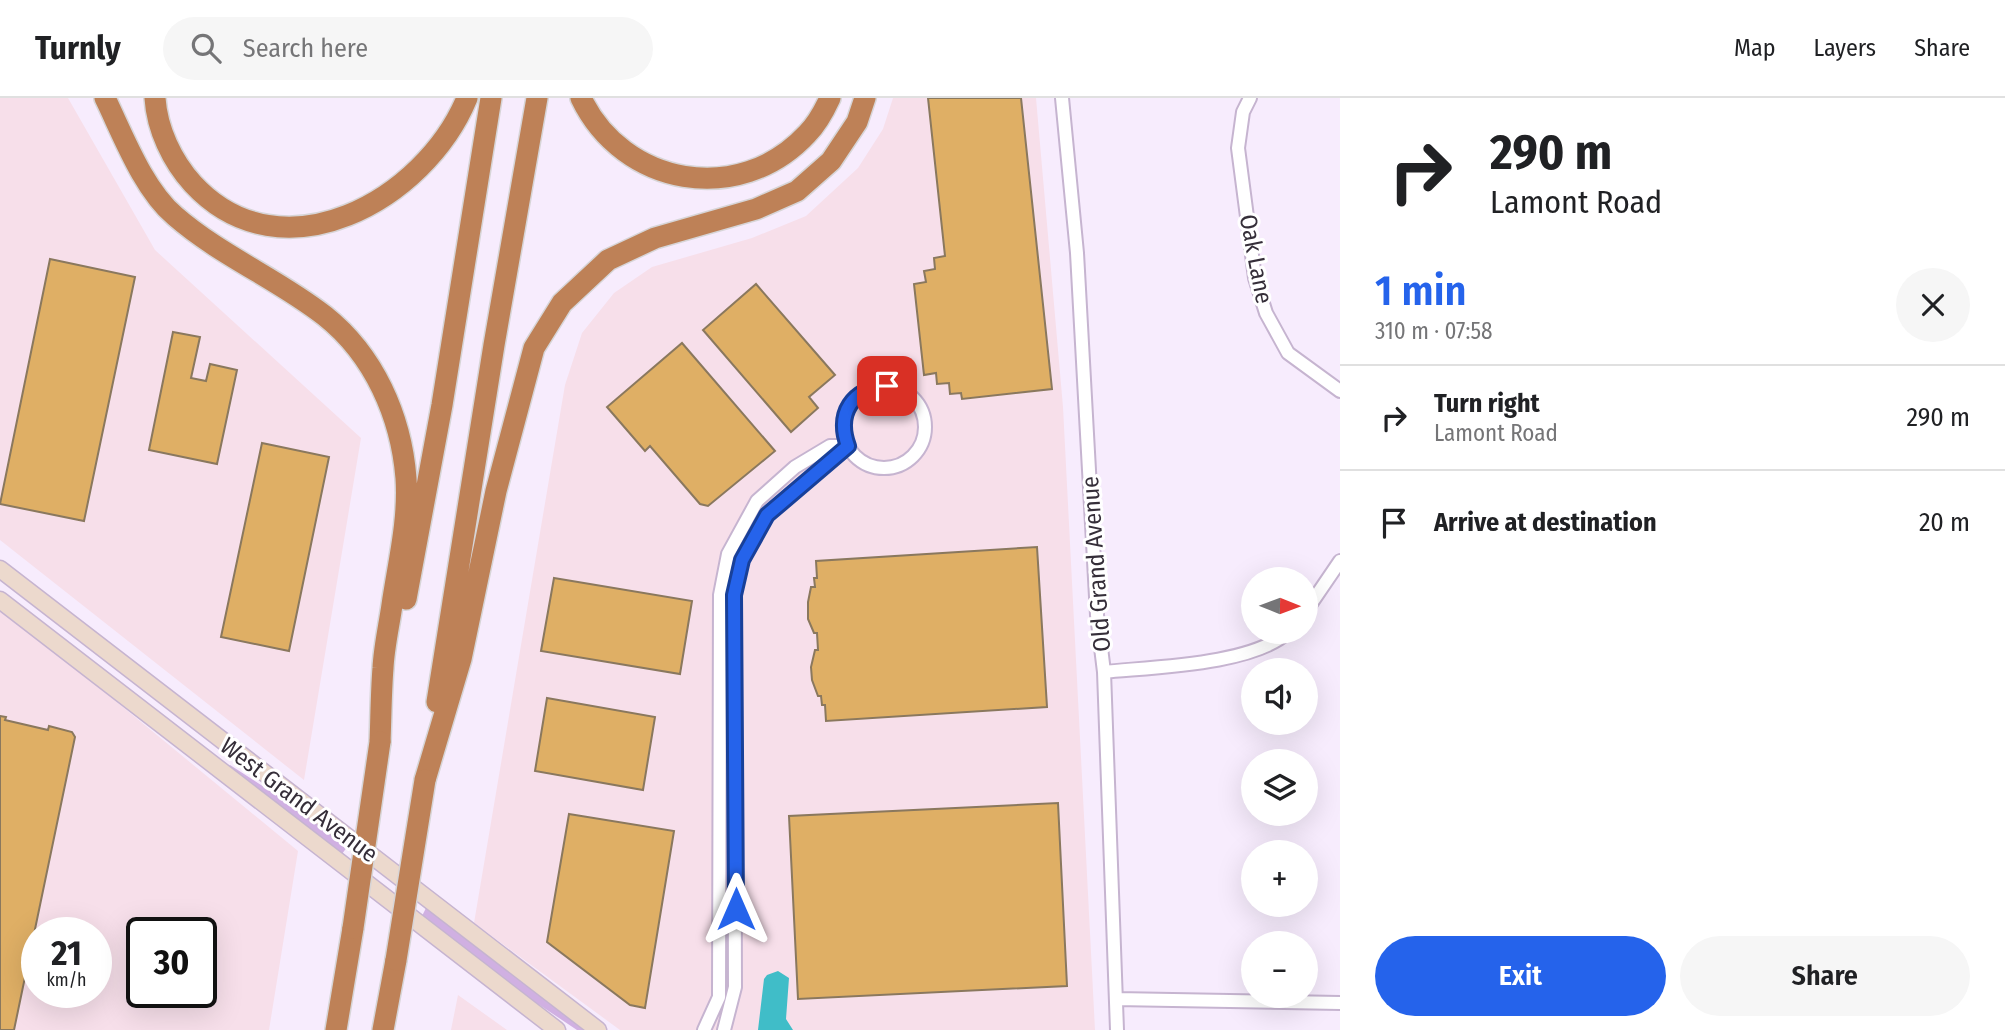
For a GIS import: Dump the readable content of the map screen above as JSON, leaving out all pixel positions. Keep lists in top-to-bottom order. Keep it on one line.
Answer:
{"streets":{"main road":["West Grand Avenue"],"street":["Oak Lane","Old Grand Avenue"]},"north":"right","page":{"header":"Turnly","search":"Search here","nav":["Map","Layers","Share"],"turn":["290 m","Lamont Road"],"heading":["1 min","310 m · 07:58"],"list":[{"name":"Turn right","note":"Lamont Road","value":"290 m"},{"name":"Arrive at destination","value":"20 m"}],"map_buttons":["+","−"],"speed":"21 km/h","limit":"30","buttons":["Exit","Share"]}}
